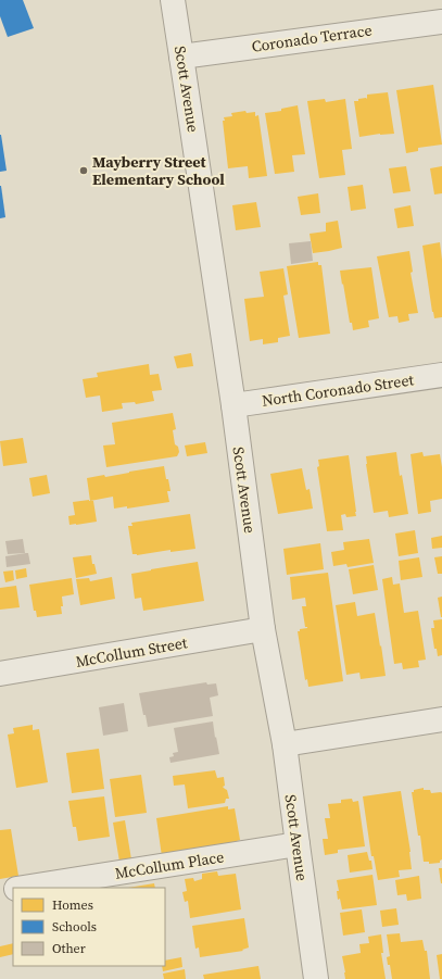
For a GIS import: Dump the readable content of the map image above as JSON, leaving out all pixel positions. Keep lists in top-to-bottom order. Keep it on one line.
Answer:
{"streets":{"street":["Coronado Terrace","Scott Avenue","North Coronado Street","McCollum Street","McCollum Place"]},"crossings":[["Coronado Terrace","Scott Avenue"],["Scott Avenue","North Coronado Street"],["Scott Avenue","McCollum Street"],["Scott Avenue","McCollum Place"]],"places":["Mayberry Street Elementary School"],"legend":["Homes","Schools","Other"]}
